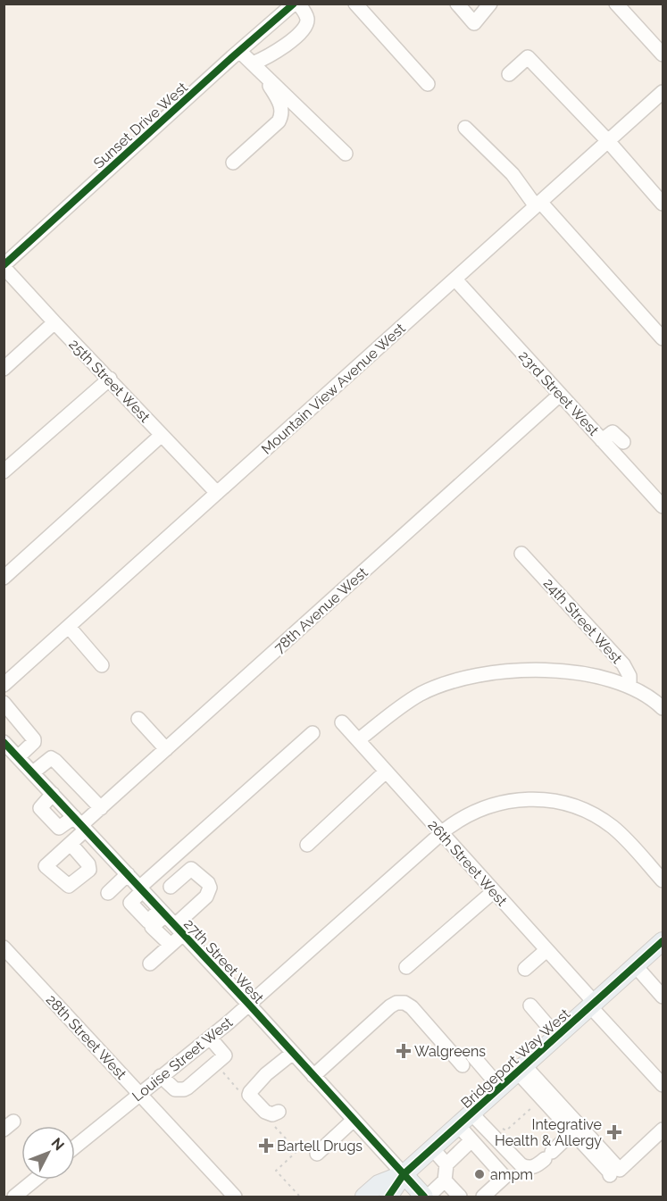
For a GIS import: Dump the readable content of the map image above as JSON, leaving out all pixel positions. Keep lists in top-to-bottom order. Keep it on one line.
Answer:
{"streets":{"main road":["27th Street West","Bridgeport Way West"],"street":["Sunset Drive West","25th Street West","Mountain View Avenue West","23rd Street West","78th Avenue West","24th Street West","26th Street West","28th Street West","Louise Street West"]},"crossings":[["Sunset Drive West","25th Street West"],["25th Street West","Mountain View Avenue West"],["Mountain View Avenue West","23rd Street West"],["23rd Street West","78th Avenue West"],["78th Avenue West","27th Street West"],["26th Street West","Bridgeport Way West"],["26th Street West","Louise Street West"],["27th Street West","Bridgeport Way West"],["27th Street West","Louise Street West"],["28th Street West","Louise Street West"]],"places":{"health":["Walgreens","Integrative Health & Allergy","Bartell Drugs"],"other":["ampm"]},"north":"top right"}
